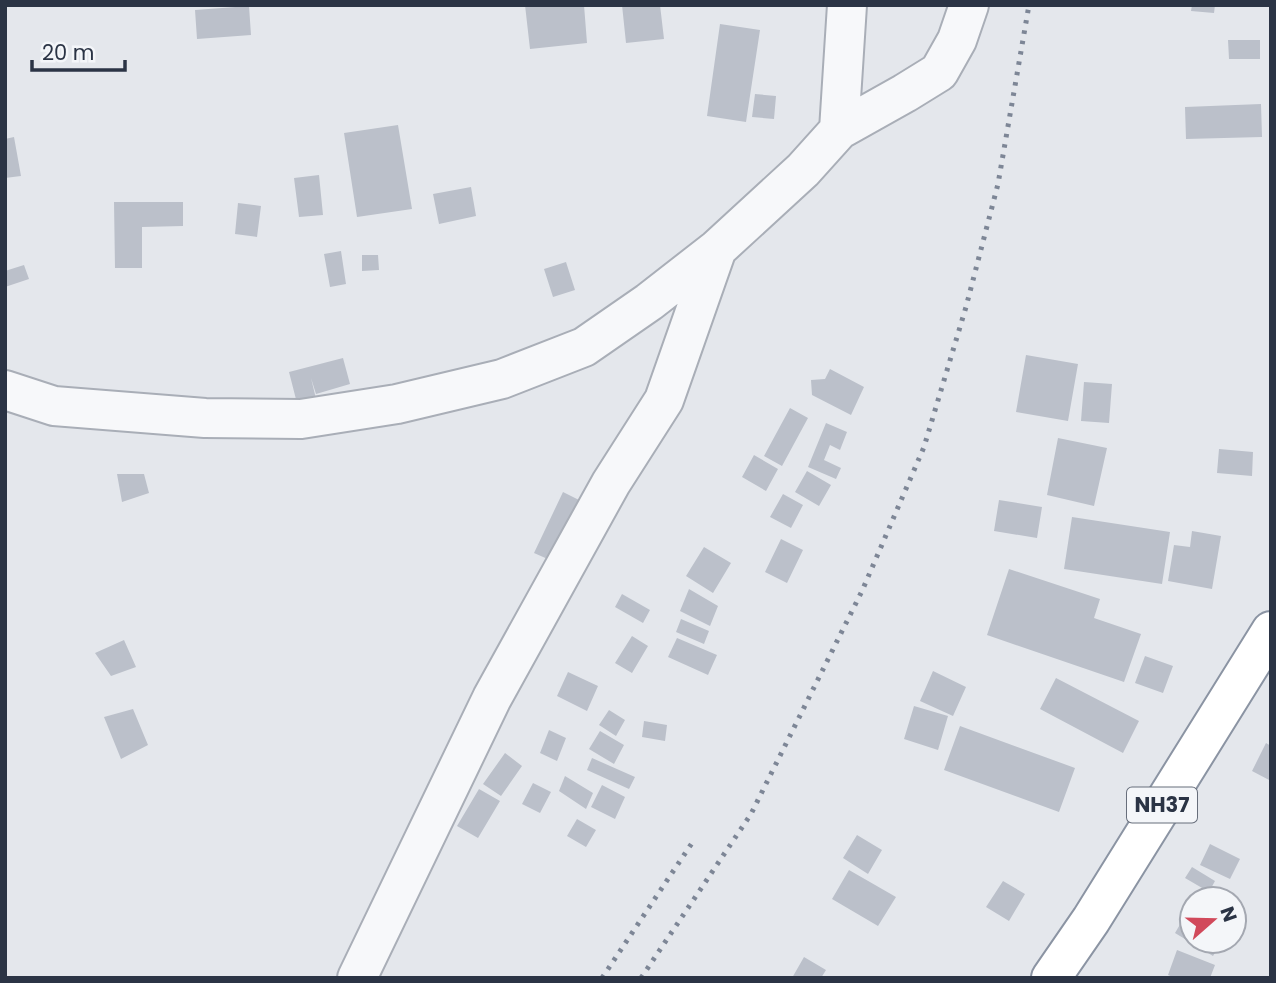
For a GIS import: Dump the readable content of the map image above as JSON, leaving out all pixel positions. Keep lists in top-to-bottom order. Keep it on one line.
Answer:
{"streets":{"highway":["NH37"]},"scale_bar":"20 m","north":"right"}
